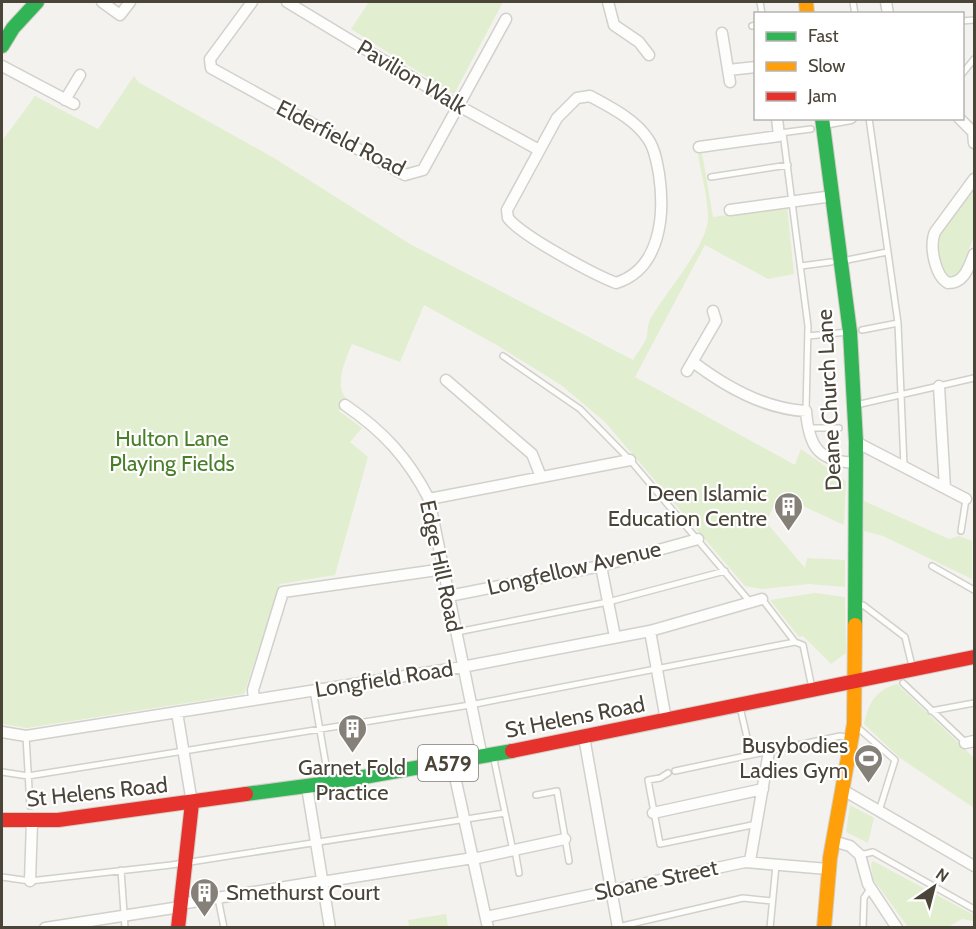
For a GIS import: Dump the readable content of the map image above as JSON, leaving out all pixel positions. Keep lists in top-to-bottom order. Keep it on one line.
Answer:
{"streets":{"main road":["Deane Church Lane","St Helens Road","A579"],"street":["Pavilion Walk","Elderfield Road","Edge Hill Road","Longfellow Avenue","Longfield Road","Sloane Street"]},"crossings":[["Pavilion Walk","Elderfield Road"],["Deane Church Lane","St Helens Road"],["Deane Church Lane","Sloane Street"],["Edge Hill Road","Longfellow Avenue"],["Edge Hill Road","Longfield Road"],["Edge Hill Road","St Helens Road"]],"parks":["Hulton Lane Playing Fields"],"places":{"building":["Deen Islamic Education Centre","Garnet Fold Practice","Smethurst Court"],"sports":["Busybodies Ladies Gym"]},"legend":["Fast","Slow","Jam"],"north":"top right"}
